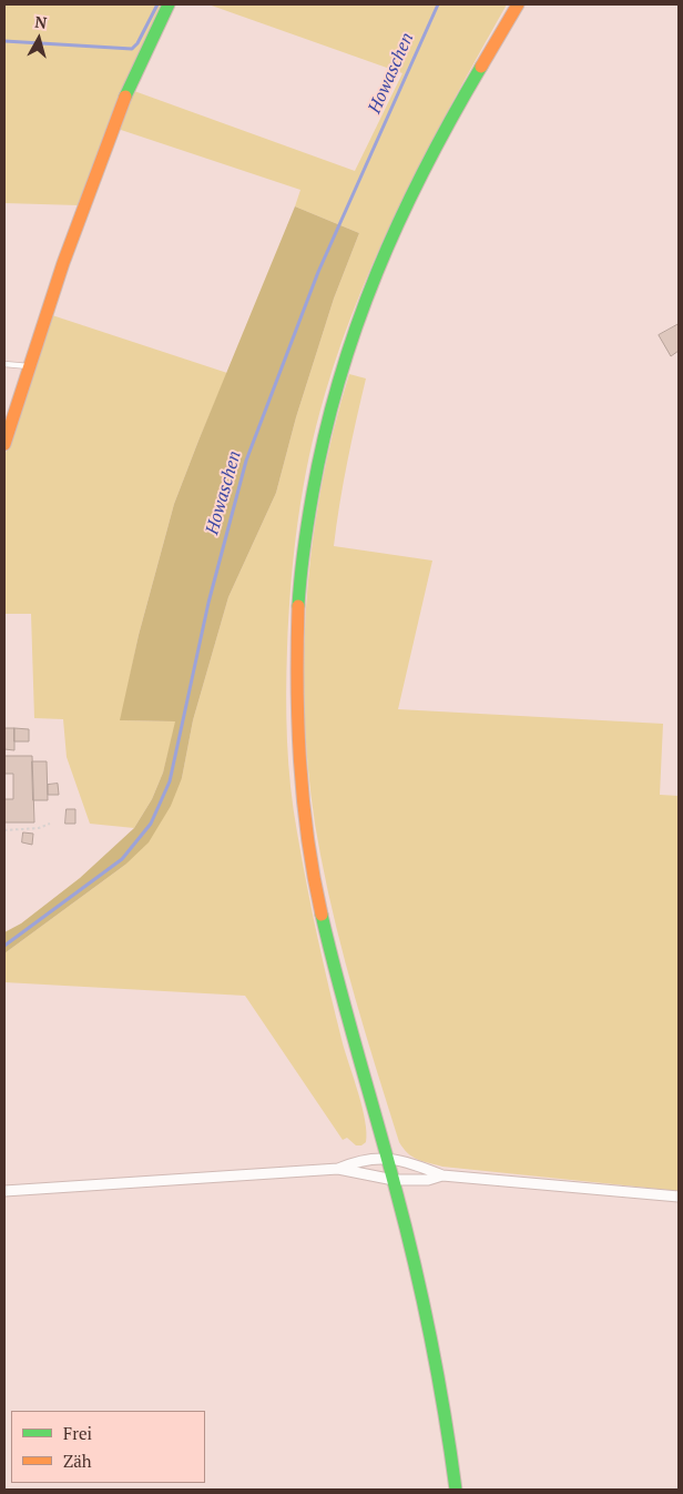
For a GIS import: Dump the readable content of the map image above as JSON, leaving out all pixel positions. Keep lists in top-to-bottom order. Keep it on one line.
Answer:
{"water":["Howaschen"],"legend":["Frei","Zäh"],"north":"top"}
